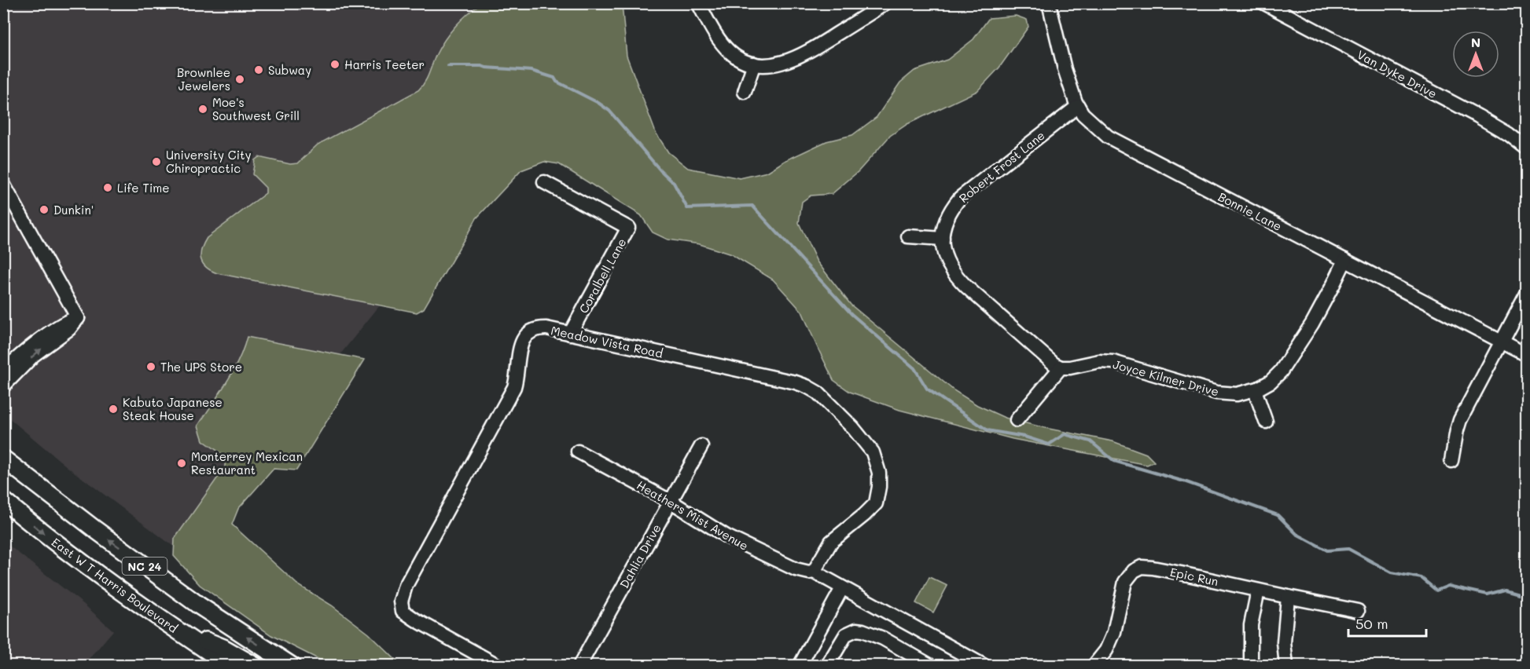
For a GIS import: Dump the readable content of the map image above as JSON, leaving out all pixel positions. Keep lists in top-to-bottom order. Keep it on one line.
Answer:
{"streets":{"main road":["NC 24","East W T Harris Boulevard"],"street":["Van Dyke Drive","Robert Frost Lane","Bonnie Lane","Coralbell Lane","Meadow Vista Road","Joyce Kilmer Drive","Heathers Mist Avenue","Dahlia Drive","Epic Run"]},"crossings":[["Robert Frost Lane","Bonnie Lane"],["Robert Frost Lane","Joyce Kilmer Drive"],["Bonnie Lane","Joyce Kilmer Drive"],["Coralbell Lane","Meadow Vista Road"],["Meadow Vista Road","Heathers Mist Avenue"],["Heathers Mist Avenue","Dahlia Drive"]],"places":["Harris Teeter","Subway","Brownlee Jewelers","Moe's Southwest Grill","University City Chiropractic","Life Time","Dunkin'","The UPS Store","Kabuto Japanese Steak House","Monterrey Mexican Restaurant"],"scale_bar":"50 m","north":"top"}
